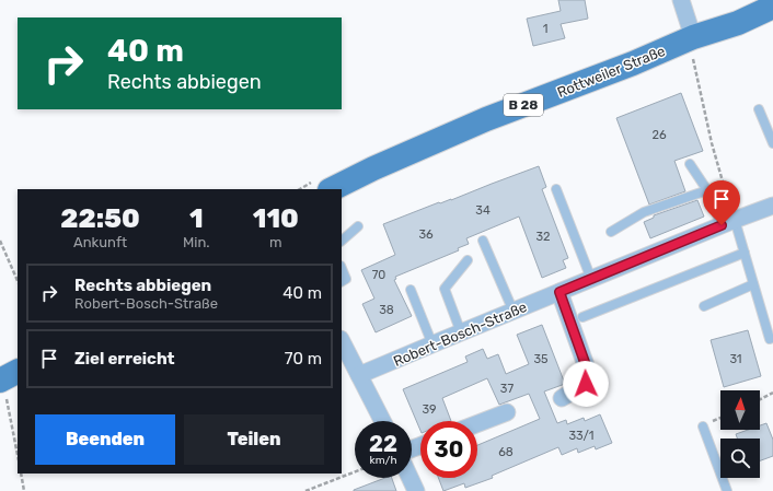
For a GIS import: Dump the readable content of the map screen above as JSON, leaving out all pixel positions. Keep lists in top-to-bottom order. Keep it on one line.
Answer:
{"streets":{"main road":["Rottweiler Straße","B 28"],"street":["Robert-Bosch-Straße"]},"house_numbers":["1","26","34","36","32","70","38","35","31","37","39","33/1","68"],"north":"top","page":{"turn":["40 m","Rechts abbiegen"],"eta":["22:50","Ankunft","1","Min.","110","m"],"list":[{"name":"Rechts abbiegen","note":"Robert-Bosch-Straße","value":"40 m"},{"name":"Ziel erreicht","value":"70 m"}],"buttons":["Beenden","Teilen"],"speed":"22 km/h","limit":"30"}}
